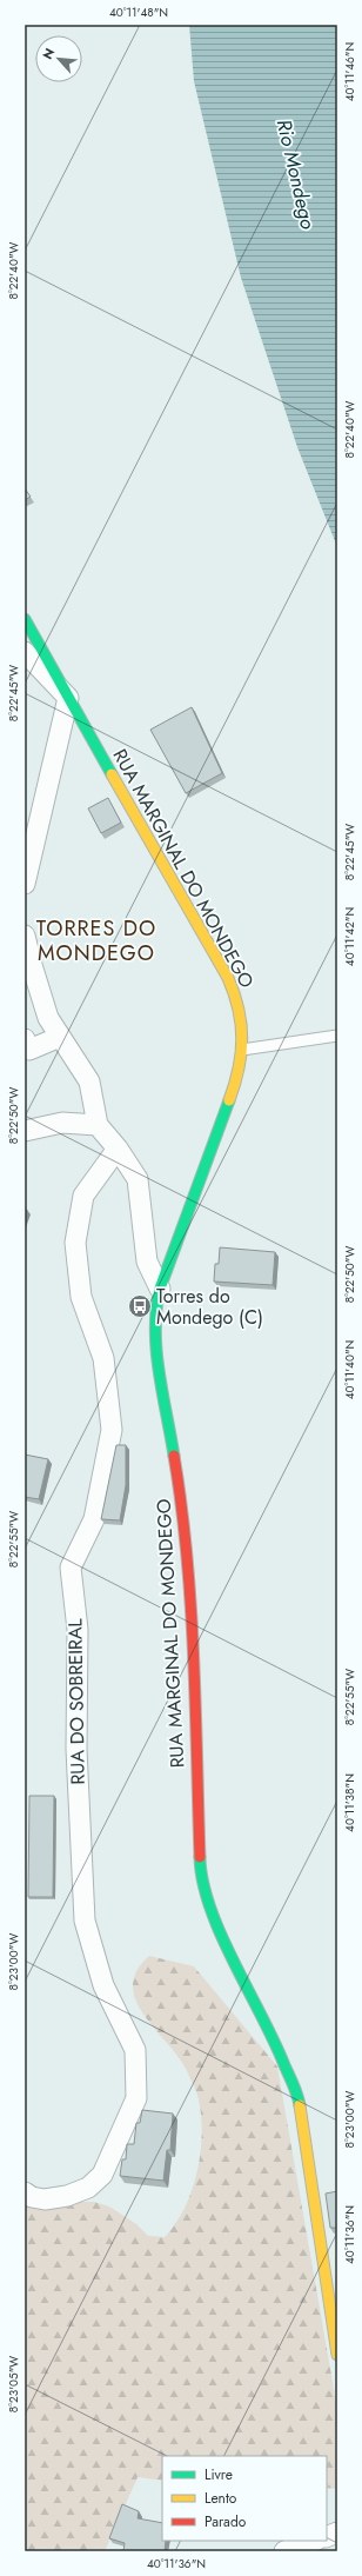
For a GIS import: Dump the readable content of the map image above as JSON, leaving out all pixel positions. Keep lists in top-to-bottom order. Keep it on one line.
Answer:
{"streets":{"main road":["RUA MARGINAL DO MONDEGO"],"street":["RUA DO SOBREIRAL"]},"districts":["TORRES DO MONDEGO"],"water":["Rio Mondego"],"places":{"bus stop":["Torres do Mondego (C)"]},"legend":["Livre","Lento","Parado"],"north":"top left","coordinates":["40°11'48\"N","40°11'46\"N","8°22'40\"W","8°22'45\"W","40°11'42\"N","8°22'50\"W","40°11'40\"N","8°22'55\"W","40°11'38\"N","8°23'00\"W","40°11'36\"N","8°23'05\"W"]}
